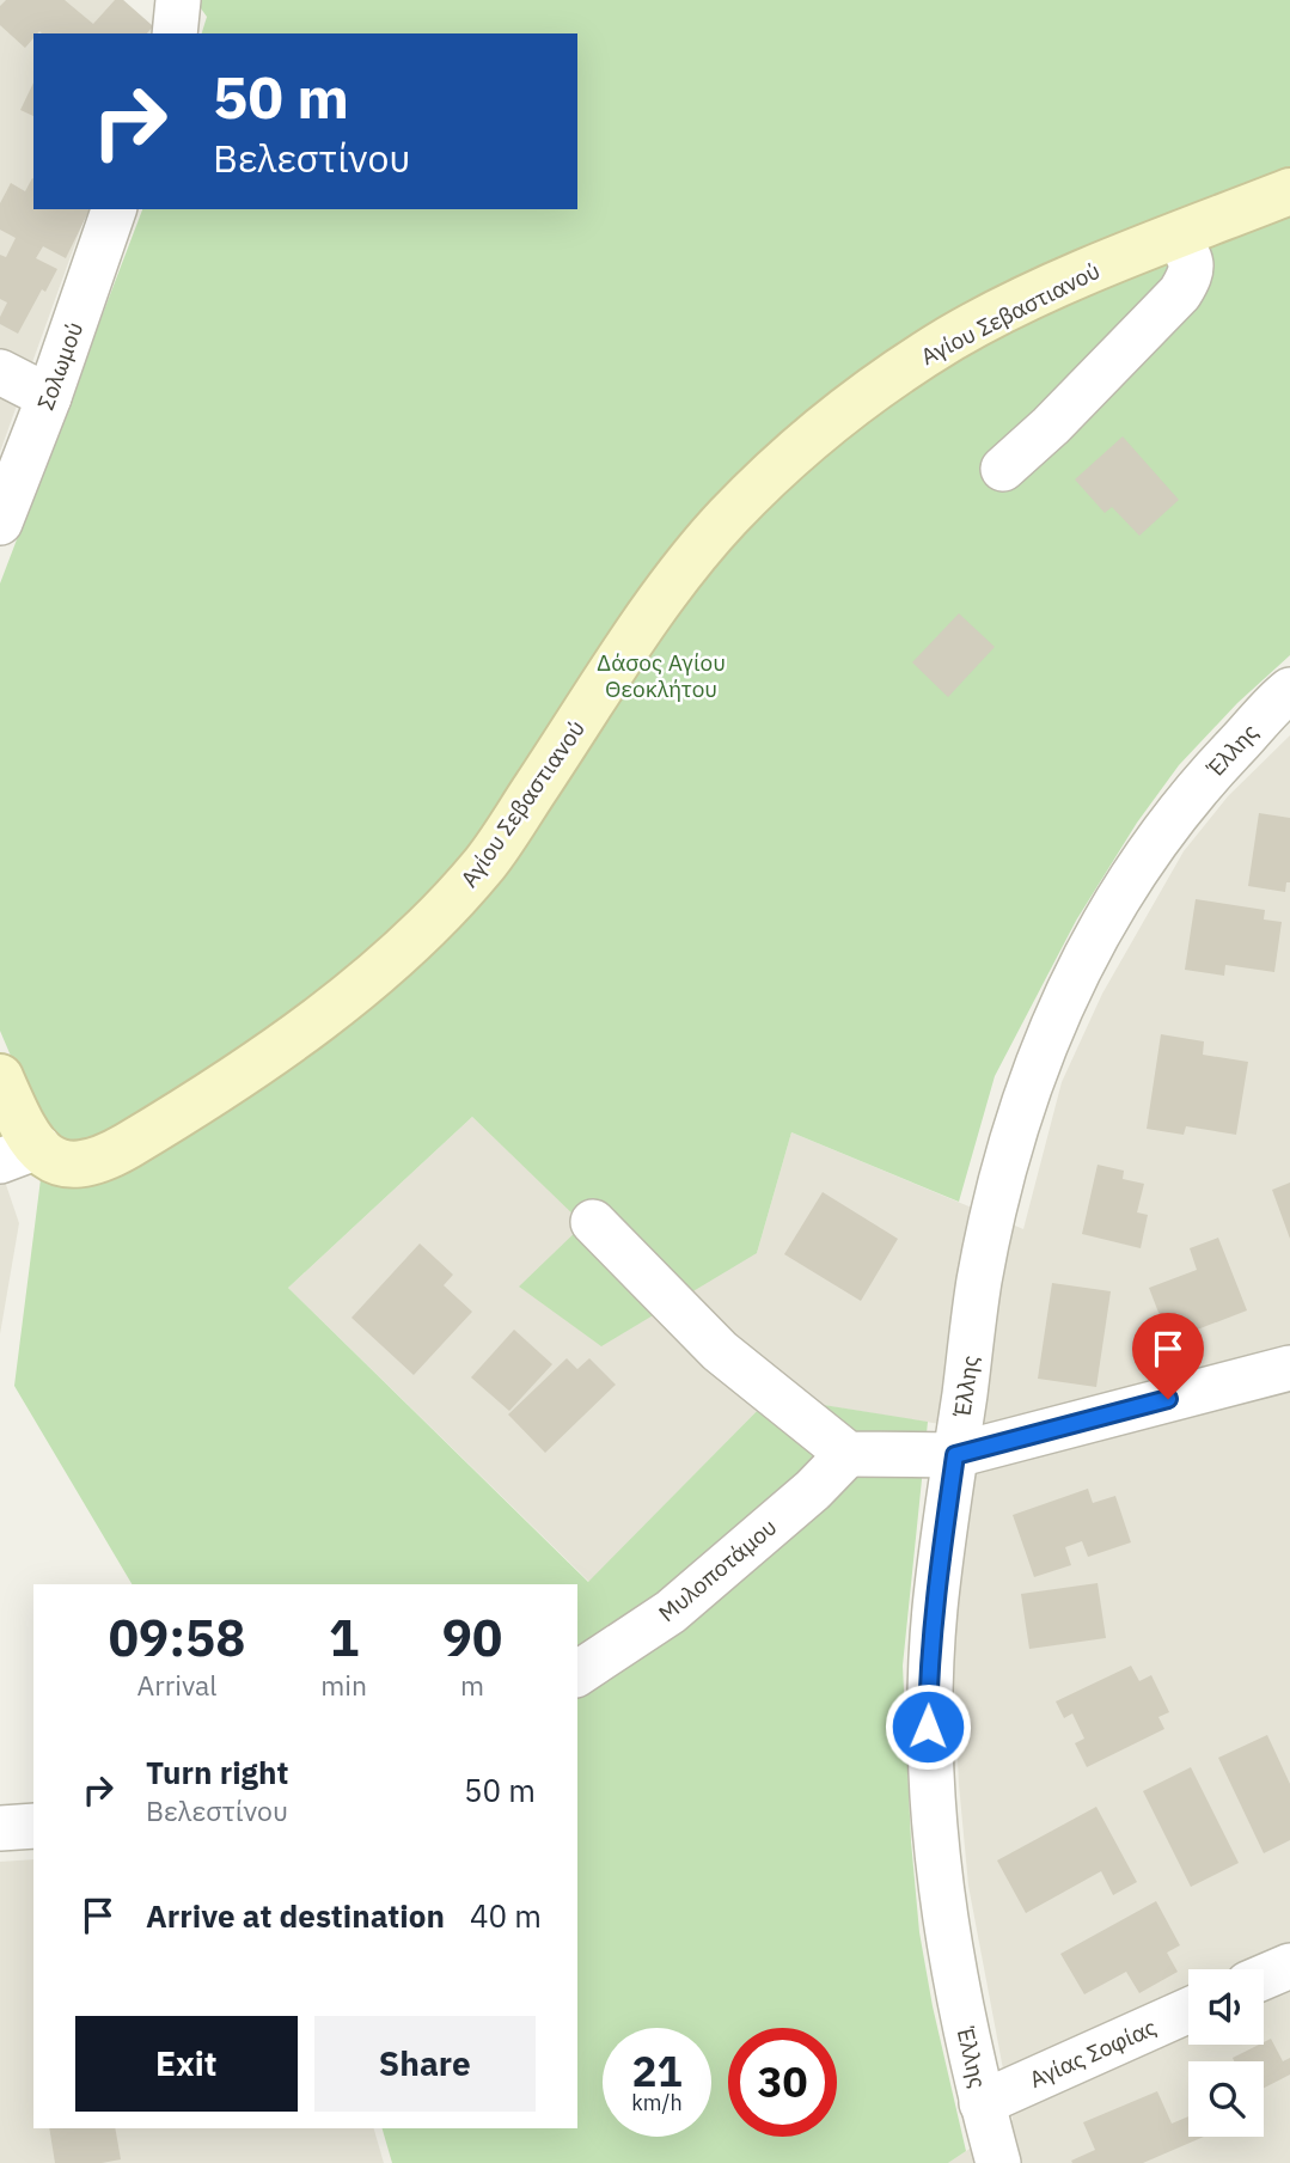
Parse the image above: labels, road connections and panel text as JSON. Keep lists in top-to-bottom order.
{
  "streets": {
    "street": [
      "Αγίου Σεβαστιανού",
      "Σολωμού",
      "Έλλης",
      "Μυλοποτάμου",
      "Αγίας Σοφίας"
    ]
  },
  "crossings": [
    ["Έλλης", "Αγίας Σοφίας"]
  ],
  "parks": ["Δάσος Αγίου Θεοκλήτου"],
  "page": {
    "turn": ["50 m", "Βελεστίνου"],
    "eta": [
      "09:58",
      "Arrival",
      "1",
      "min",
      "90",
      "m"
    ],
    "list": [
      {
        "name": "Turn right",
        "note": "Βελεστίνου",
        "value": "50 m"
      },
      {
        "name": "Arrive at destination",
        "value": "40 m"
      }
    ],
    "buttons": ["Exit", "Share"],
    "speed": "21 km/h",
    "limit": "30"
  }
}
